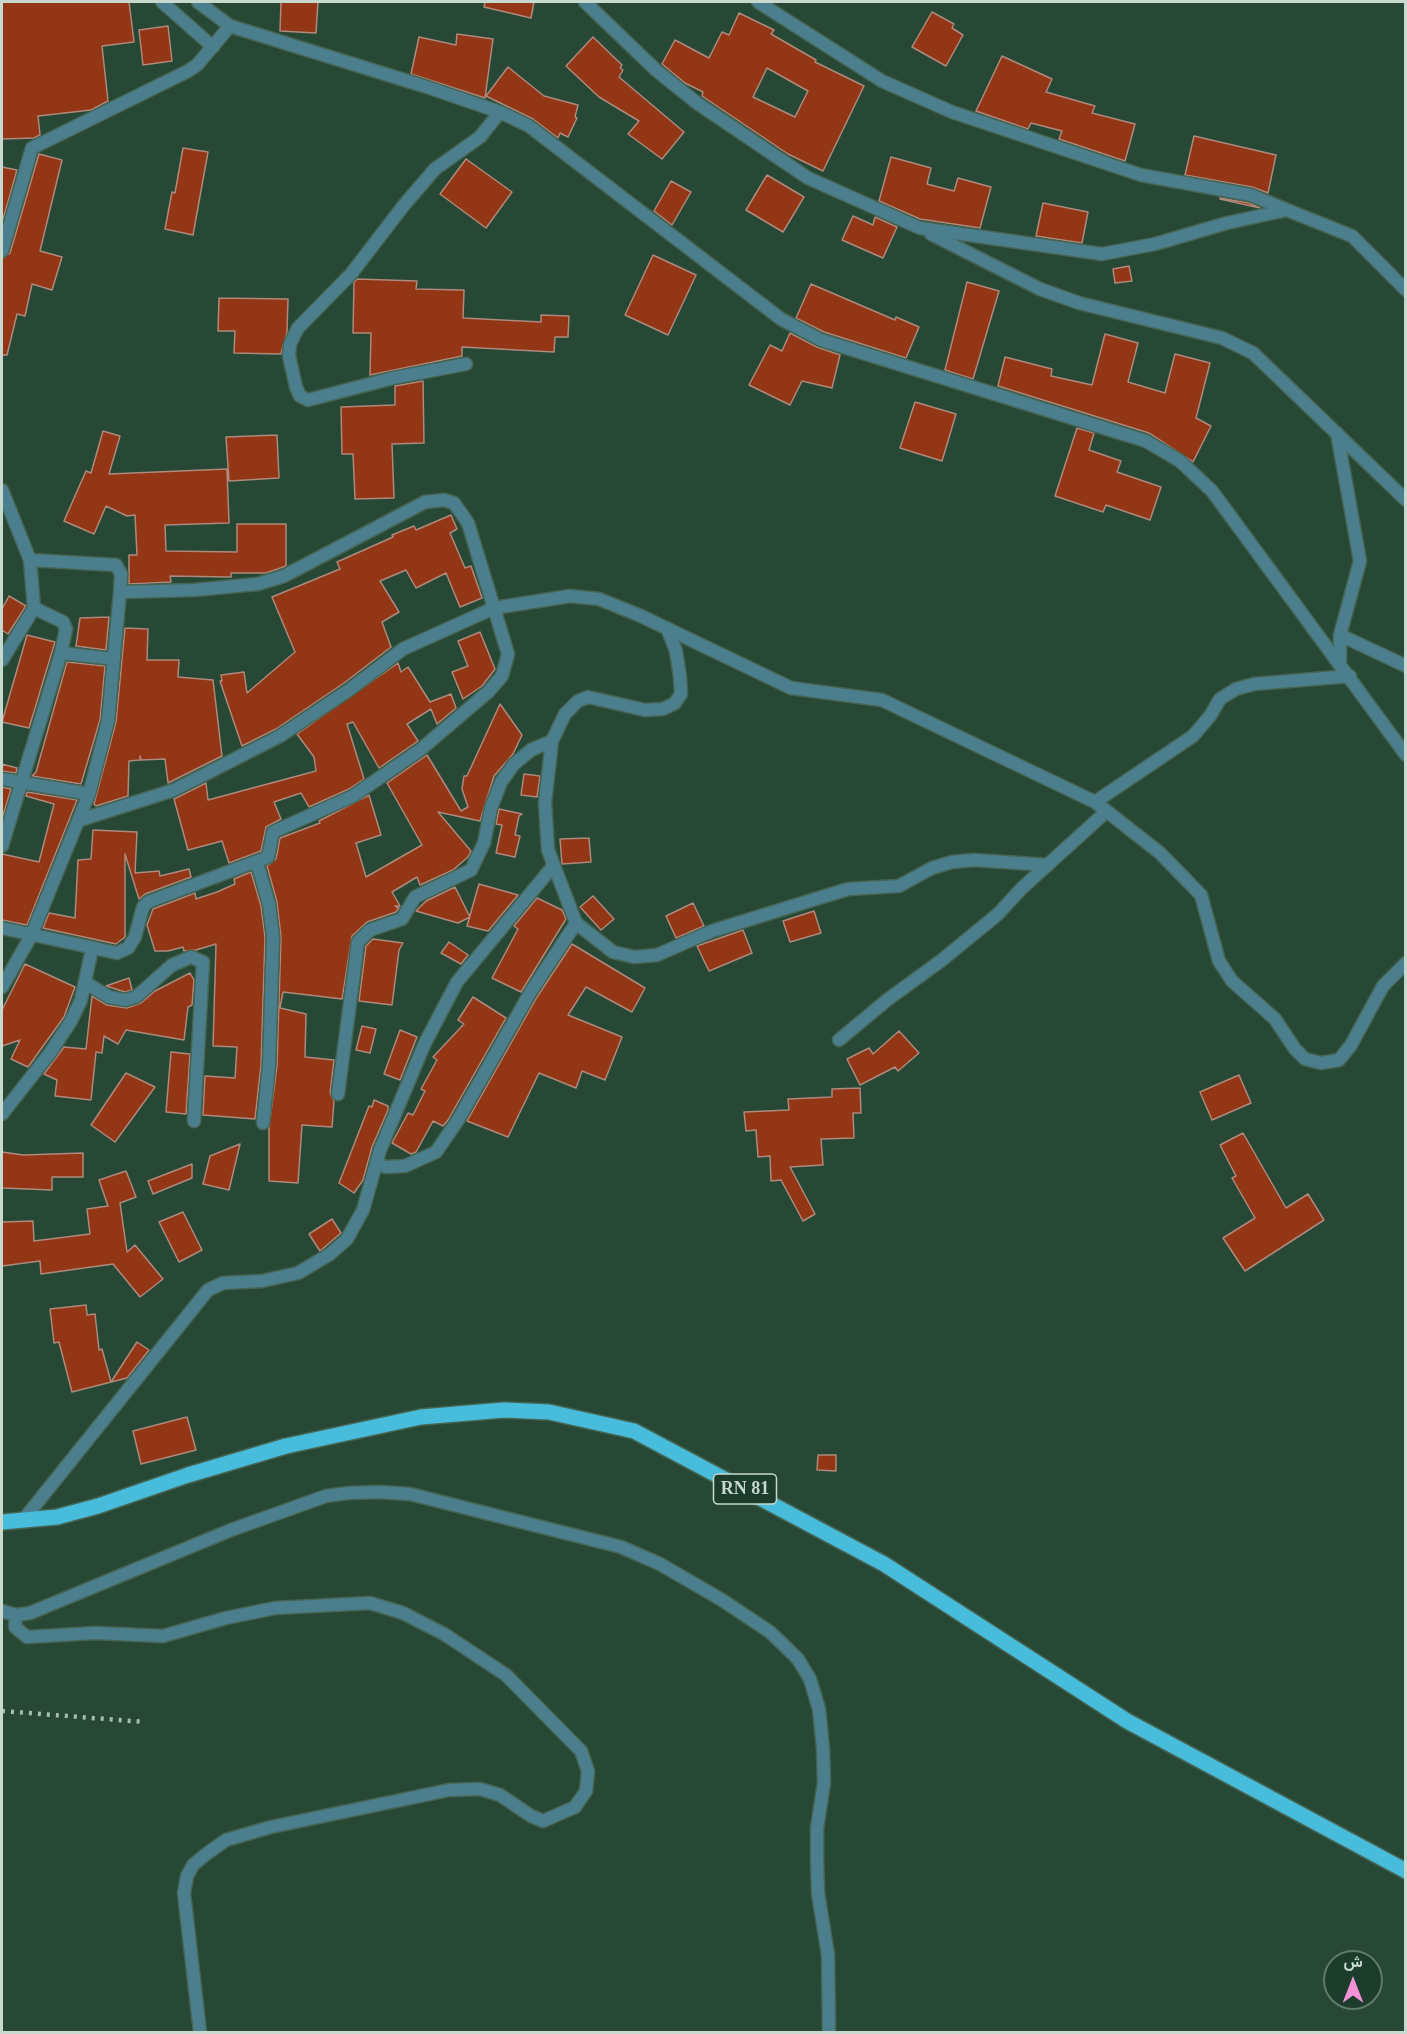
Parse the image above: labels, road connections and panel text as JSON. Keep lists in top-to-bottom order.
{
  "streets": {
    "main road": ["RN 81"]
  },
  "north": "top"
}
